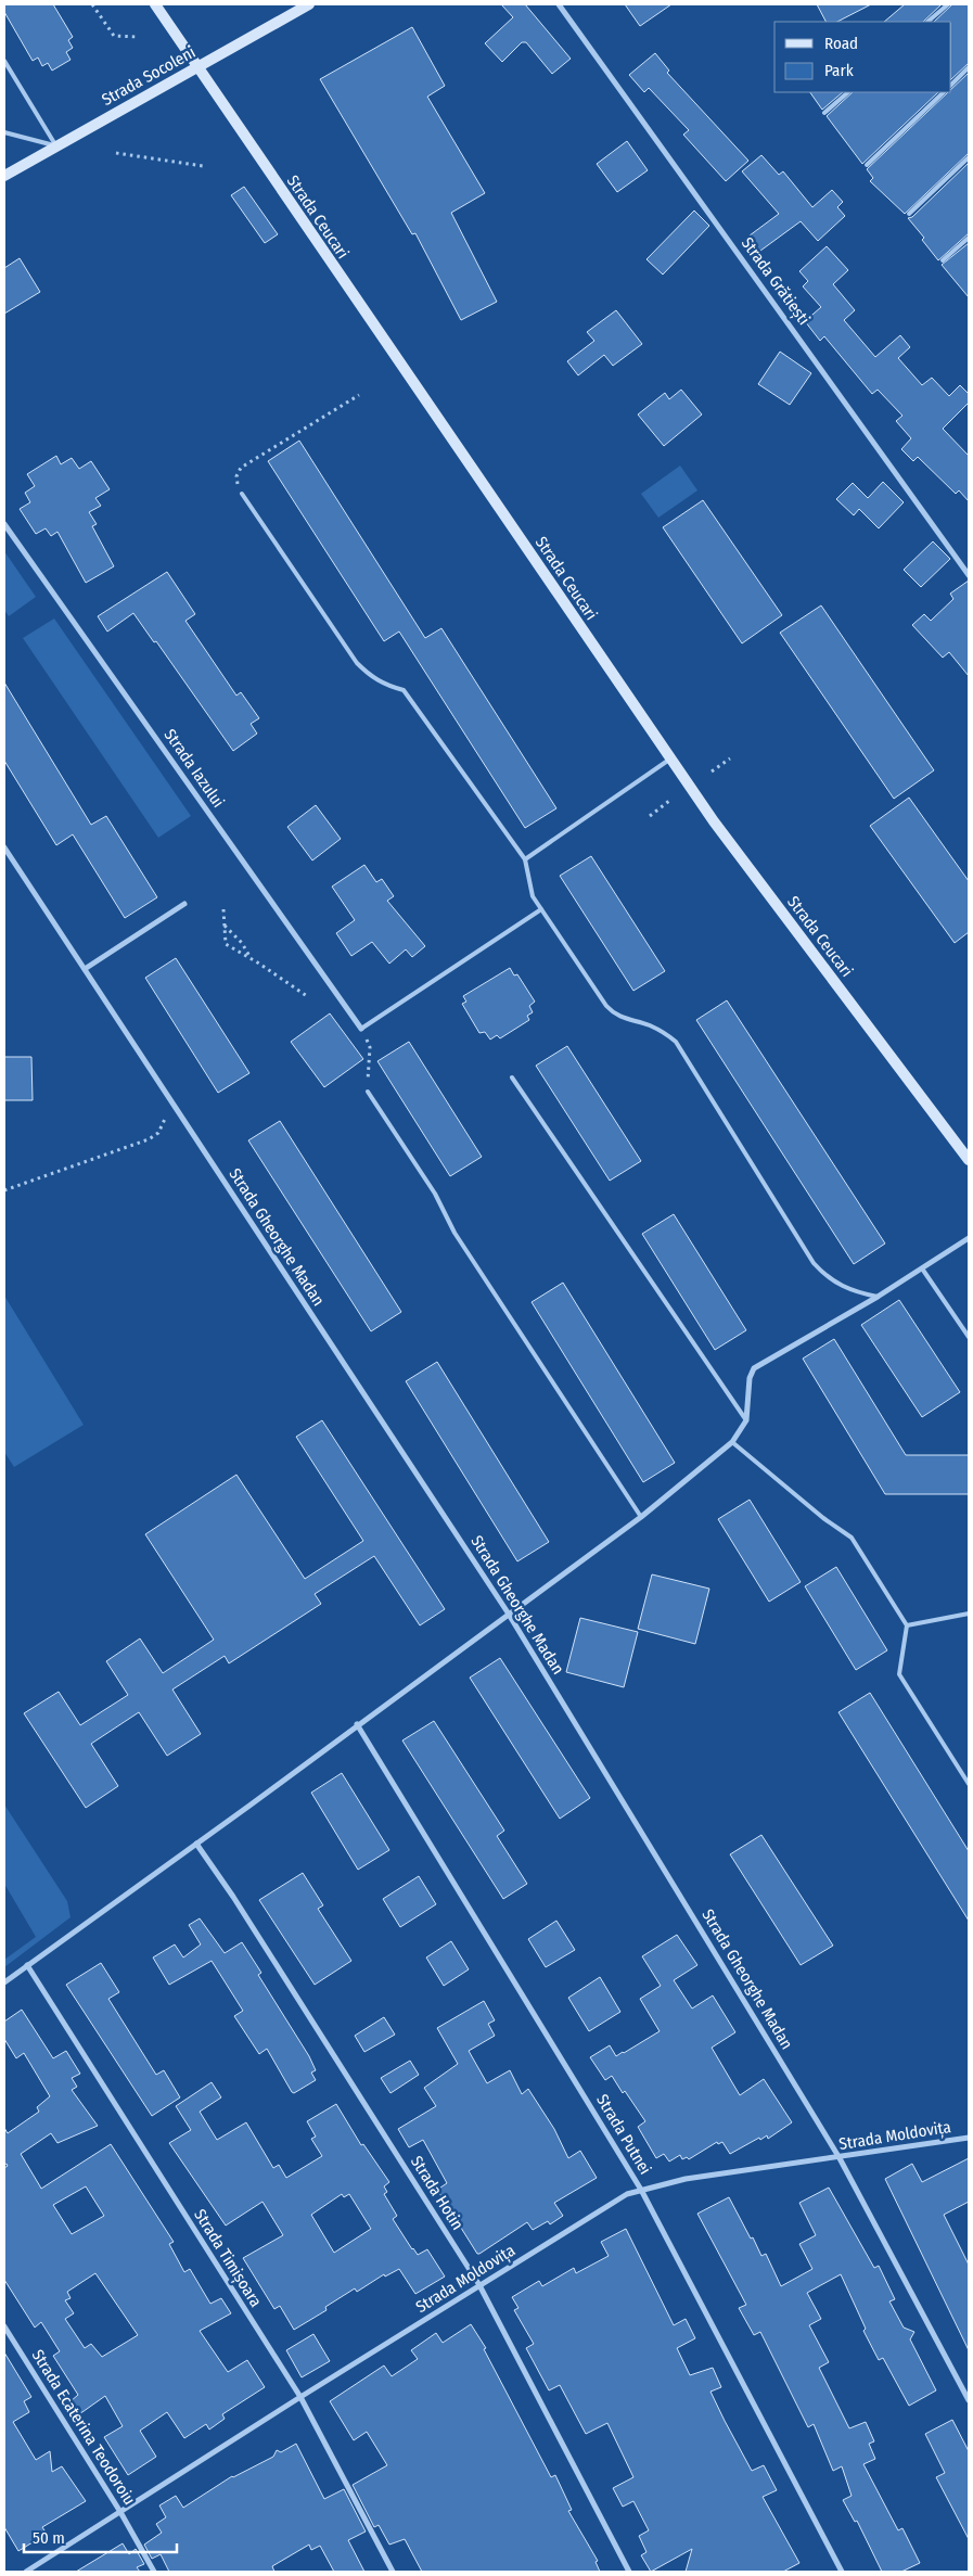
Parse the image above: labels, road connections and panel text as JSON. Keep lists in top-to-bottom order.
{
  "streets": {
    "street": [
      "Strada Socoleni",
      "Strada Ceucari",
      "Strada Grătiești",
      "Strada Iazului",
      "Strada Gheorghe Madan",
      "Strada Putnei",
      "Strada Moldovița",
      "Strada Hotin",
      "Strada Timișoara",
      "Strada Ecaterina Teodoroiu"
    ]
  },
  "crossings": [
    ["Strada Socoleni", "Strada Ceucari"],
    ["Strada Gheorghe Madan", "Strada Moldovița"],
    ["Strada Putnei", "Strada Moldovița"],
    ["Strada Moldovița", "Strada Hotin"],
    ["Strada Moldovița", "Strada Timișoara"],
    ["Strada Moldovița", "Strada Ecaterina Teodoroiu"]
  ],
  "legend": ["Road", "Park"],
  "scale_bar": "50 m"
}
